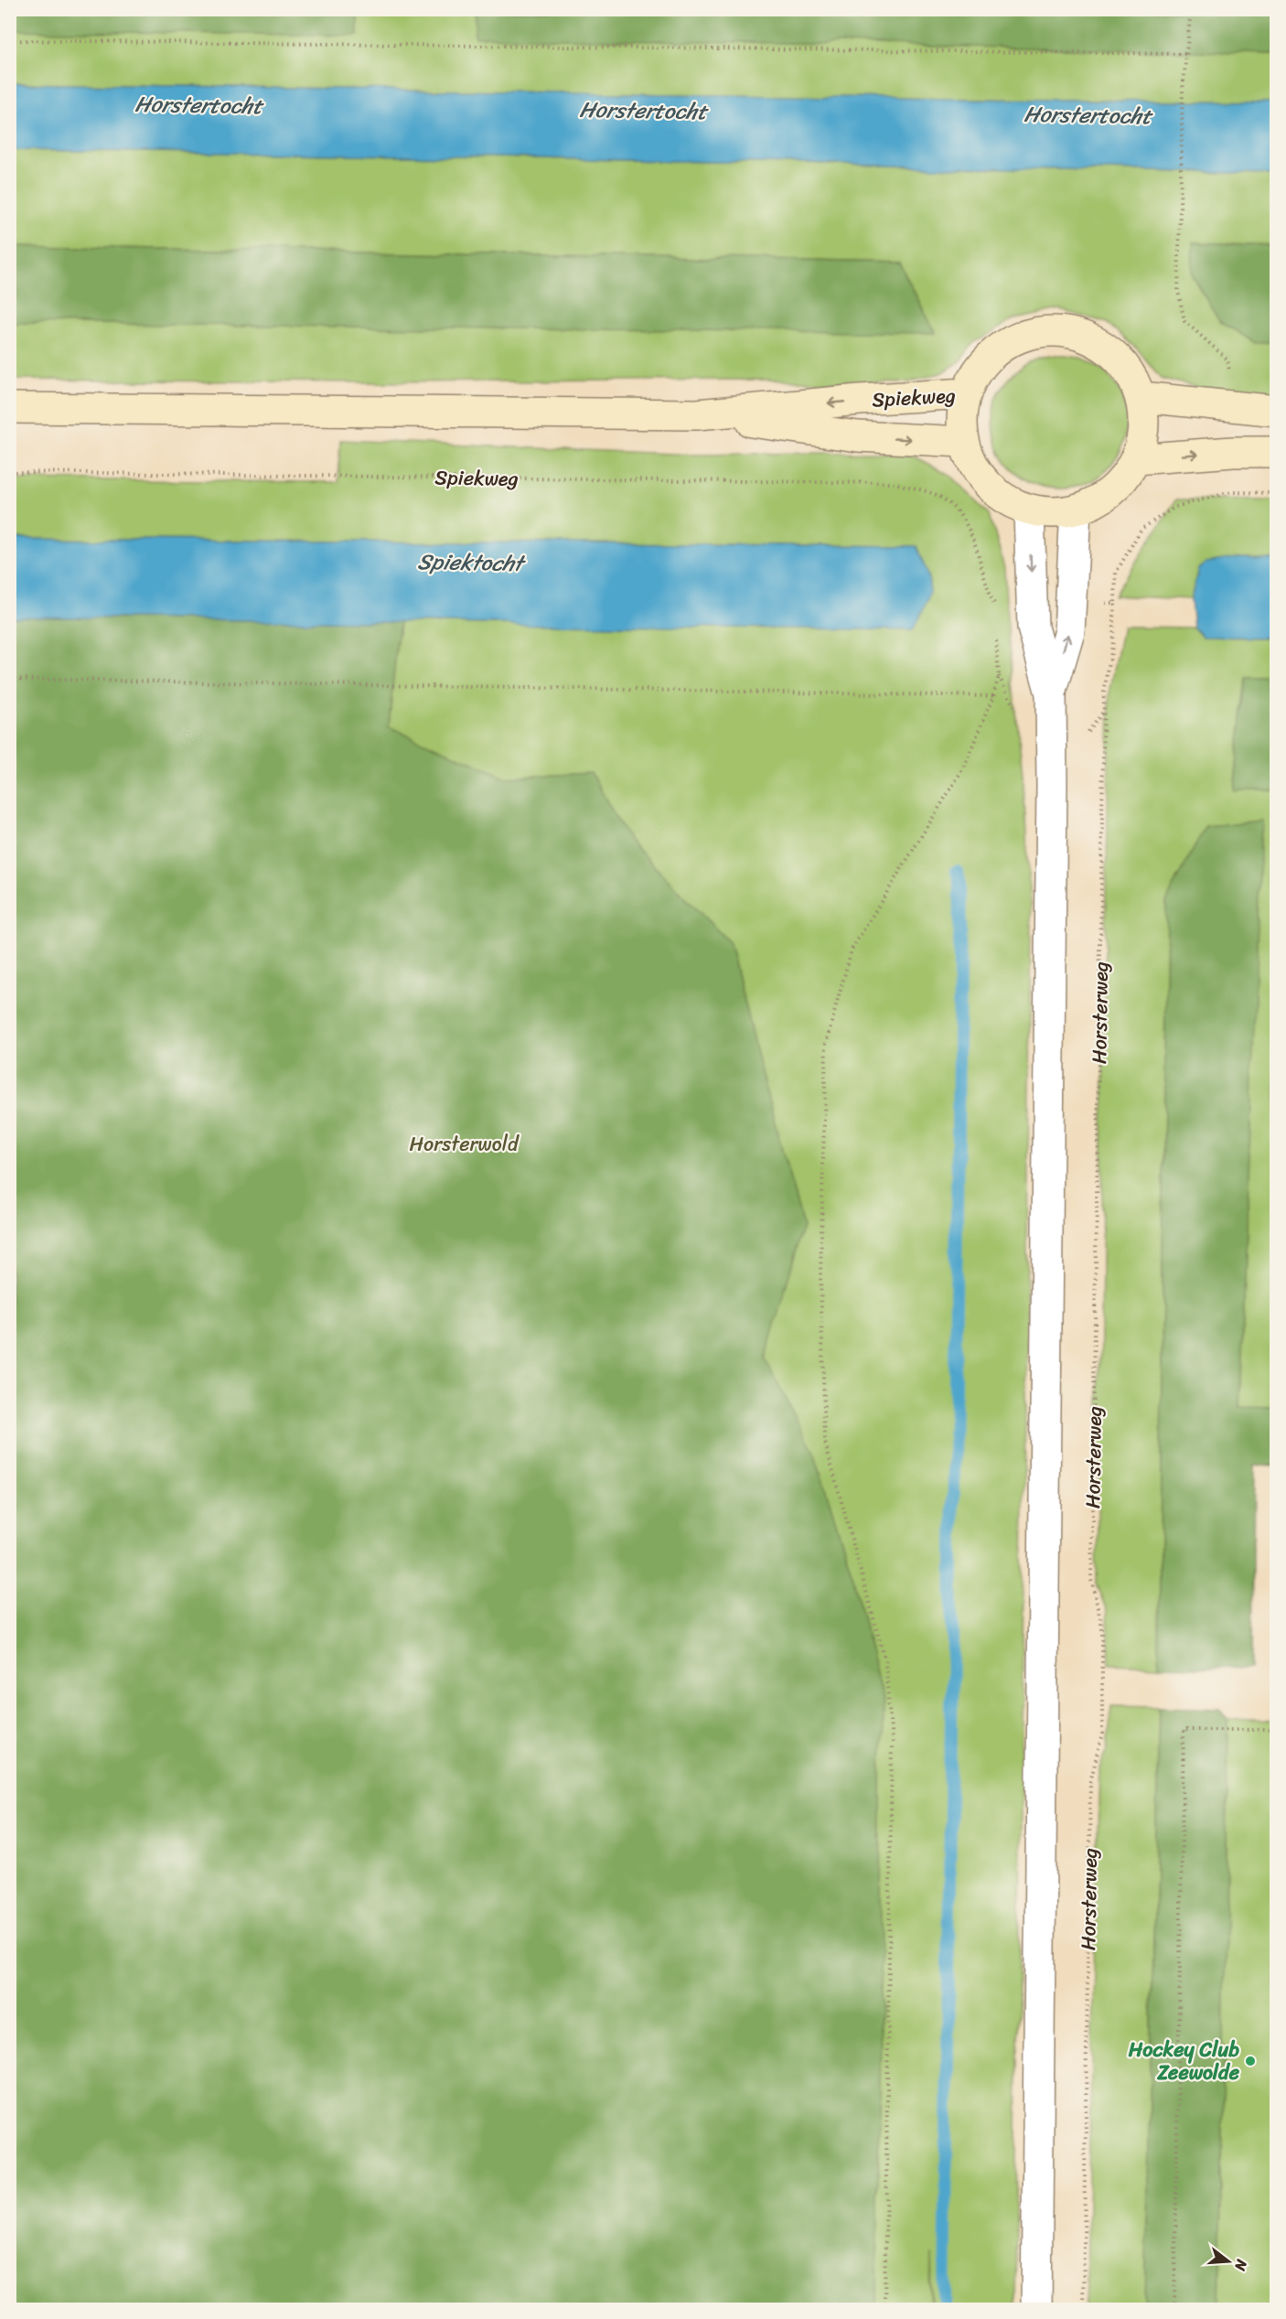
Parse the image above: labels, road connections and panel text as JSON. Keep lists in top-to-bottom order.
{
  "streets": {
    "main road": ["Spiekweg"],
    "path": ["Horsterweg"]
  },
  "water": ["Horstertocht", "Spiektocht"],
  "parks": ["Horsterwold"],
  "places": ["Hockey Club Zeewolde"],
  "north": "right"
}
